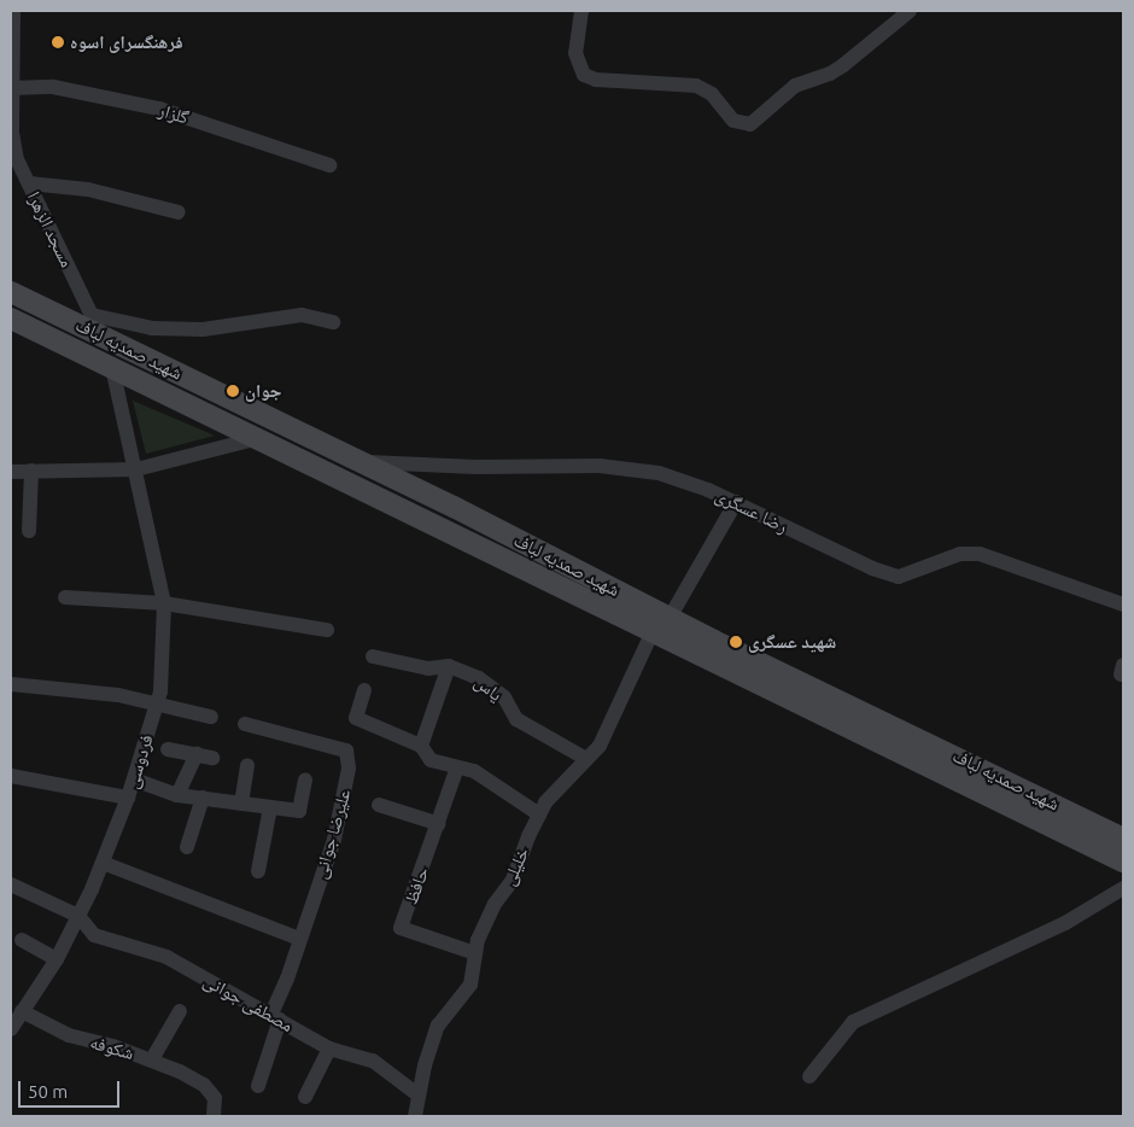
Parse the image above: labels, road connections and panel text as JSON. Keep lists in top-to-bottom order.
{
  "streets": {
    "main road": ["شهید صمدیه لباف"],
    "street": [
      "گلزار",
      "مسجد الزهرا",
      "رضا عسگری",
      "یاس",
      "فردوسی",
      "علیرضا جوانی",
      "خلیلی",
      "حافظ",
      "مصطفی جوانی",
      "شکوفه"
    ]
  },
  "crossings": [
    ["گلزار", "مسجد الزهرا"],
    ["مسجد الزهرا", "شهید صمدیه لباف"],
    ["شهید صمدیه لباف", "رضا عسگری"],
    ["شهید صمدیه لباف", "فردوسی"],
    ["شهید صمدیه لباف", "خلیلی"],
    ["یاس", "خلیلی"],
    ["فردوسی", "مصطفی جوانی"],
    ["فردوسی", "شکوفه"],
    ["علیرضا جوانی", "مصطفی جوانی"],
    ["خلیلی", "حافظ"],
    ["خلیلی", "مصطفی جوانی"]
  ],
  "places": ["فرهنگسرای اسوه", "جوان", "شهید عسگری"],
  "scale_bar": "50 m"
}
